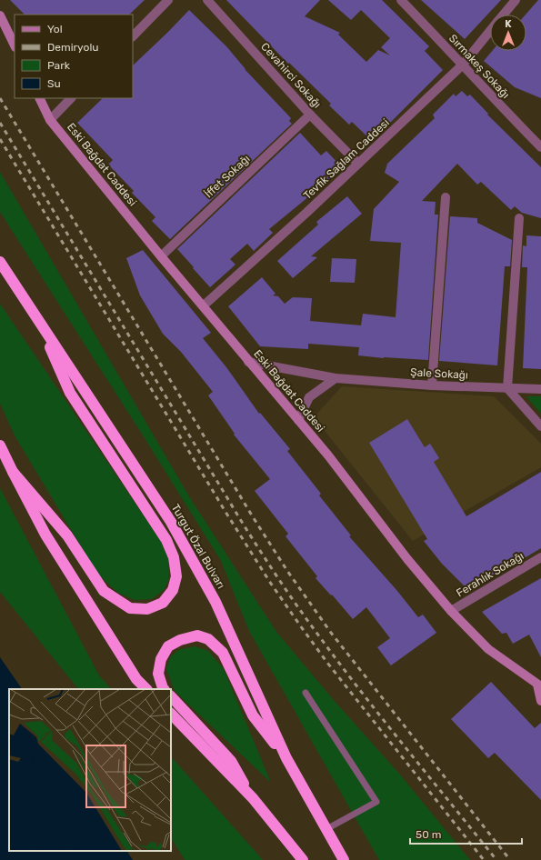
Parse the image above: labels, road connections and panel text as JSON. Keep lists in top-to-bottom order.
{
  "streets": {
    "highway": ["Turgut Özal Bulvarı"],
    "street": [
      "Sırmakeş Sokağı",
      "Cevahirci Sokağı",
      "Tevfik Sağlam Caddesi",
      "Eski Bağdat Caddesi",
      "İffet Sokağı",
      "Şale Sokağı",
      "Ferahlık Sokağı"
    ]
  },
  "crossings": [
    ["Sırmakeş Sokağı", "Tevfik Sağlam Caddesi"],
    ["Cevahirci Sokağı", "Tevfik Sağlam Caddesi"],
    ["Cevahirci Sokağı", "İffet Sokağı"],
    ["Tevfik Sağlam Caddesi", "Eski Bağdat Caddesi"],
    ["Eski Bağdat Caddesi", "İffet Sokağı"],
    ["Eski Bağdat Caddesi", "Şale Sokağı"],
    ["Eski Bağdat Caddesi", "Ferahlık Sokağı"]
  ],
  "legend": [
    "Yol",
    "Demiryolu",
    "Park",
    "Su"
  ],
  "scale_bar": "50 m",
  "north": "top"
}
